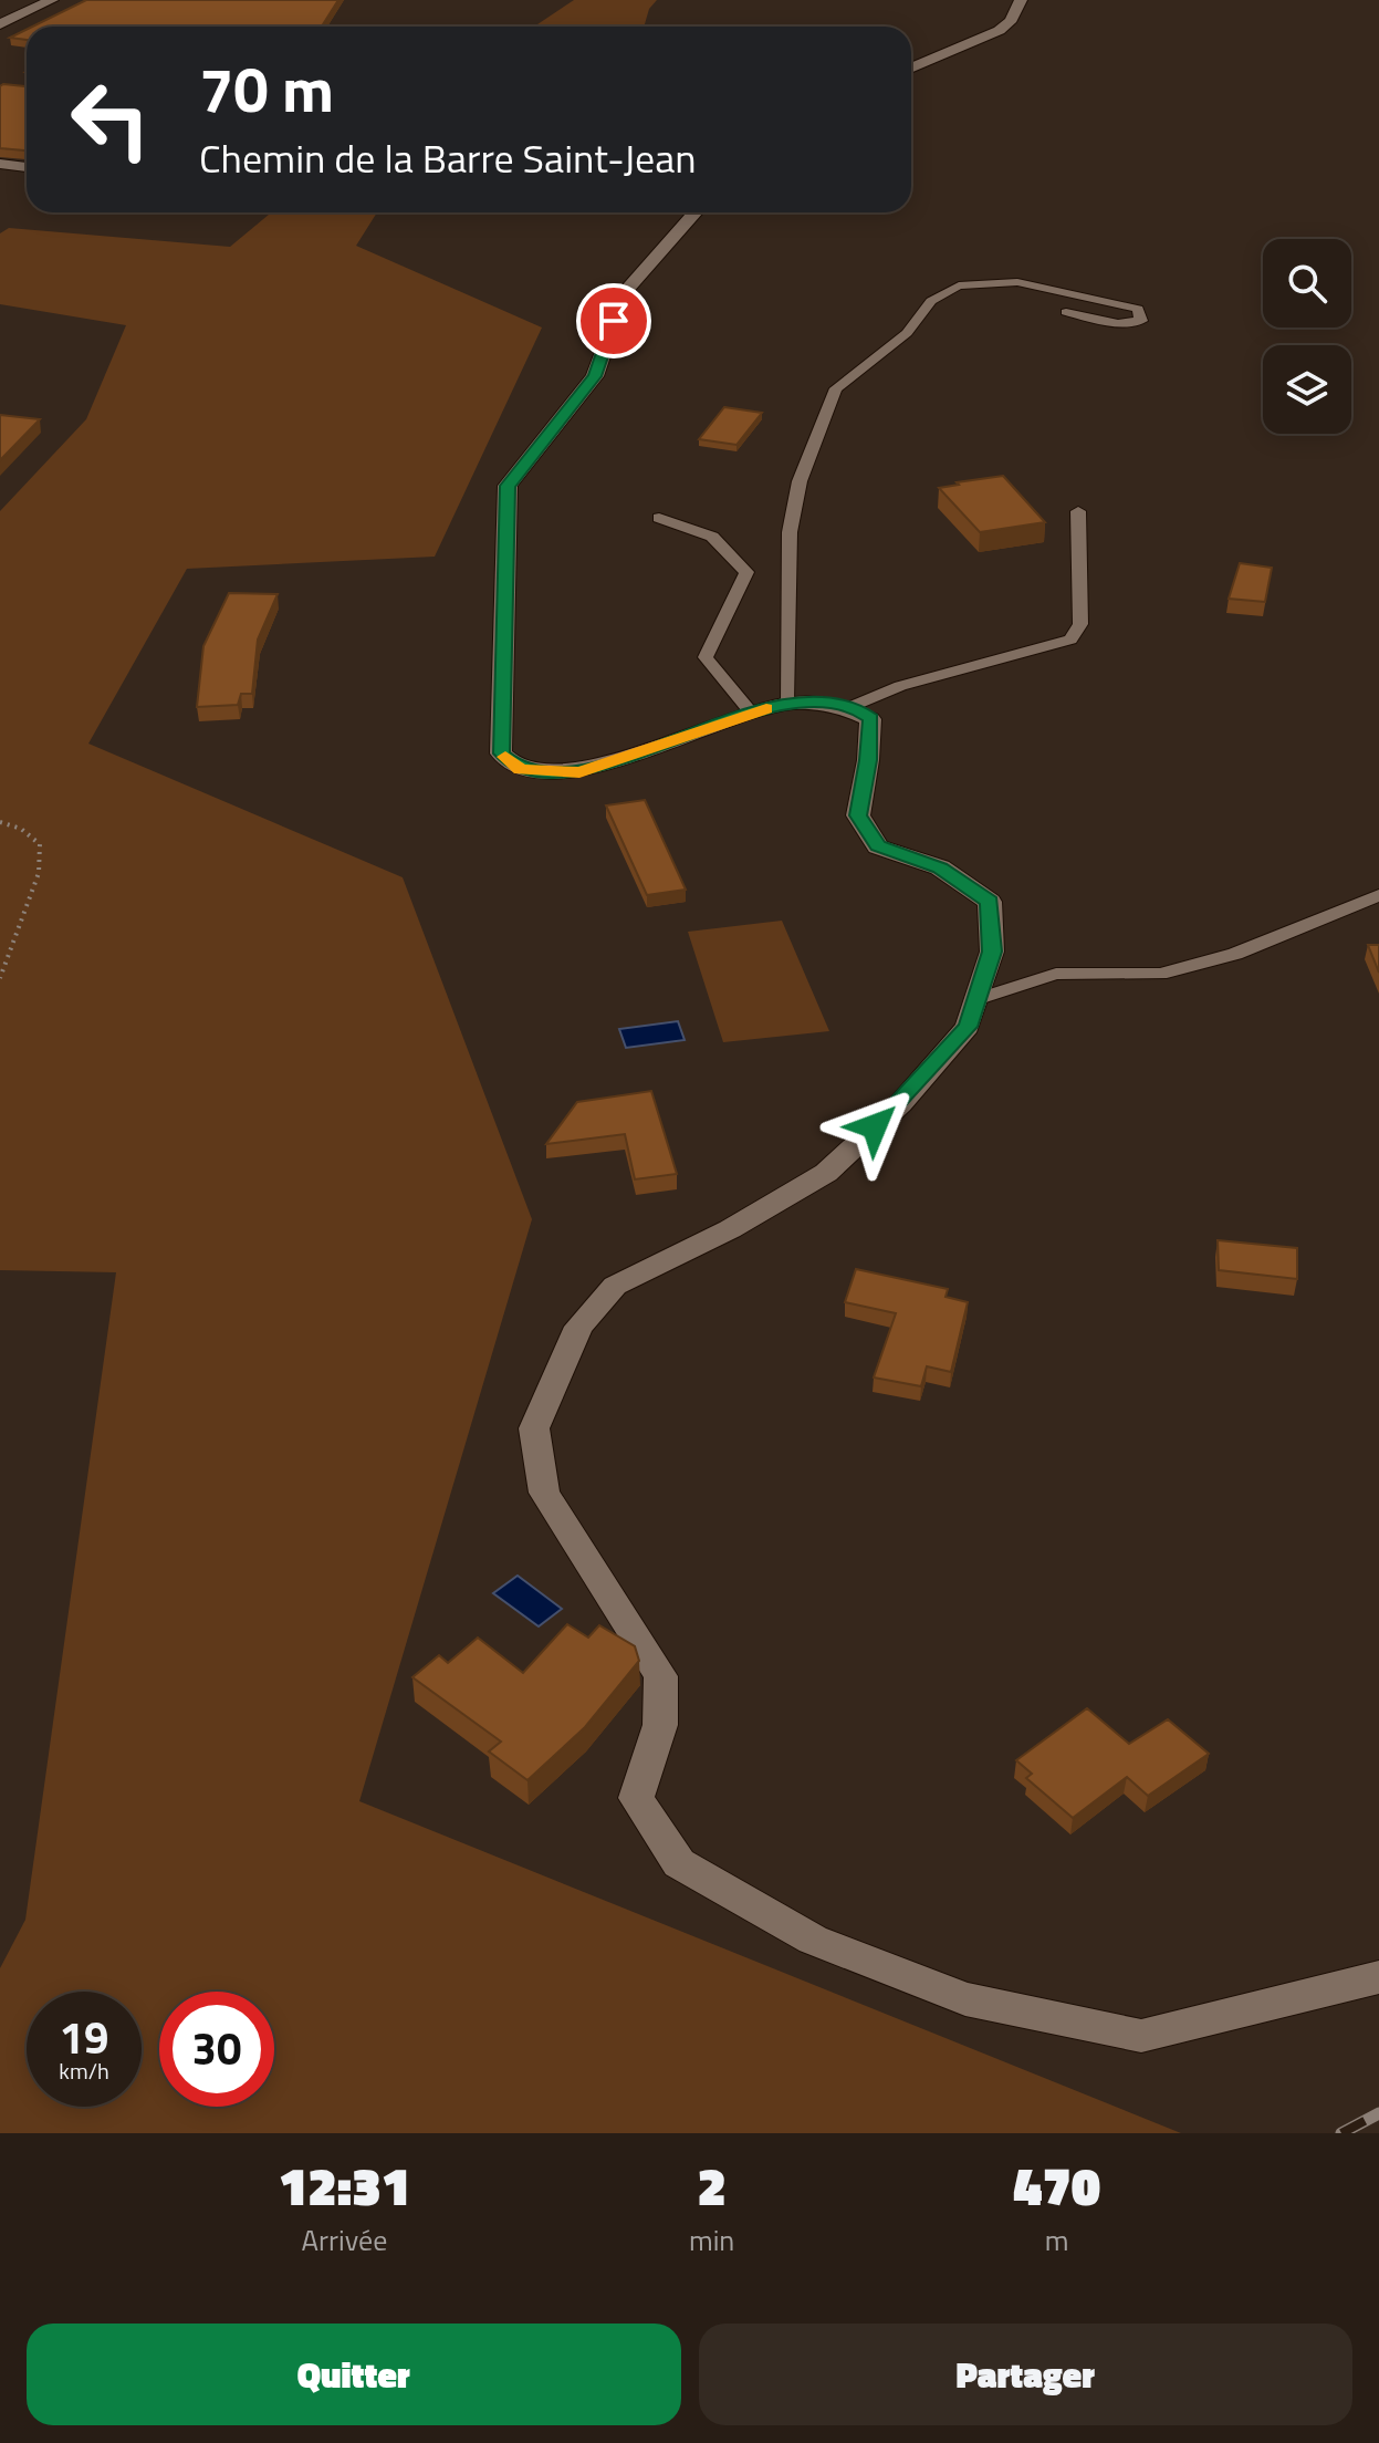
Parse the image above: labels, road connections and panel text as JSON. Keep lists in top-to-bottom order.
{
  "page": {
    "turn": ["70 m", "Chemin de la Barre Saint-Jean"],
    "speed": "19 km/h",
    "limit": "30",
    "eta": [
      "12:31",
      "Arrivée",
      "2",
      "min",
      "470",
      "m"
    ],
    "buttons": ["Quitter", "Partager"]
  }
}
